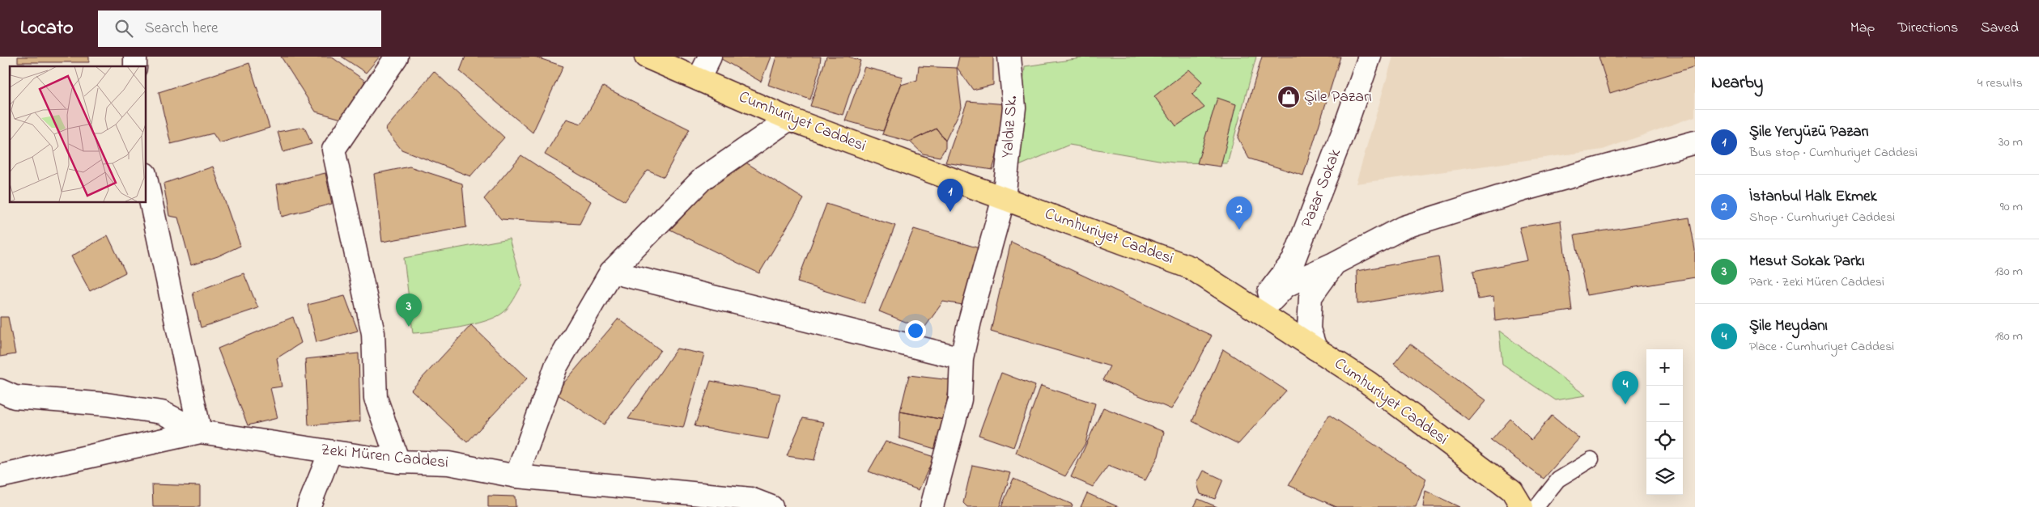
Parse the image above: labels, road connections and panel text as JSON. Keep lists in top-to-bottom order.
{
  "streets": {
    "main road": ["Cumhuriyet Caddesi"],
    "street": ["Yaldız Sk.", "Pazar Sokak", "Zeki Müren Caddesi"]
  },
  "crossings": [
    ["Cumhuriyet Caddesi", "Yaldız Sk."],
    ["Cumhuriyet Caddesi", "Pazar Sokak"]
  ],
  "places": {
    "shop": ["Şile Pazarı"]
  },
  "page": {
    "header": "Locato",
    "search": "Search here",
    "nav": ["Map", "Directions", "Saved"],
    "heading": ["Nearby", "4 results"],
    "list": [
      {
        "mark": "1",
        "name": "Şile Yeryüzü Pazarı",
        "note": "Bus stop · Cumhuriyet Caddesi",
        "value": "30 m"
      },
      {
        "mark": "2",
        "name": "İstanbul Halk Ekmek",
        "note": "Shop · Cumhuriyet Caddesi",
        "value": "90 m"
      },
      {
        "mark": "3",
        "name": "Mesut Sokak Parkı",
        "note": "Park · Zeki Müren Caddesi",
        "value": "130 m"
      },
      {
        "mark": "4",
        "name": "Şile Meydanı",
        "note": "Place · Cumhuriyet Caddesi",
        "value": "180 m"
      }
    ],
    "pins": [
      "1",
      "2",
      "3",
      "4"
    ],
    "map_buttons": ["+", "−"]
  }
}
